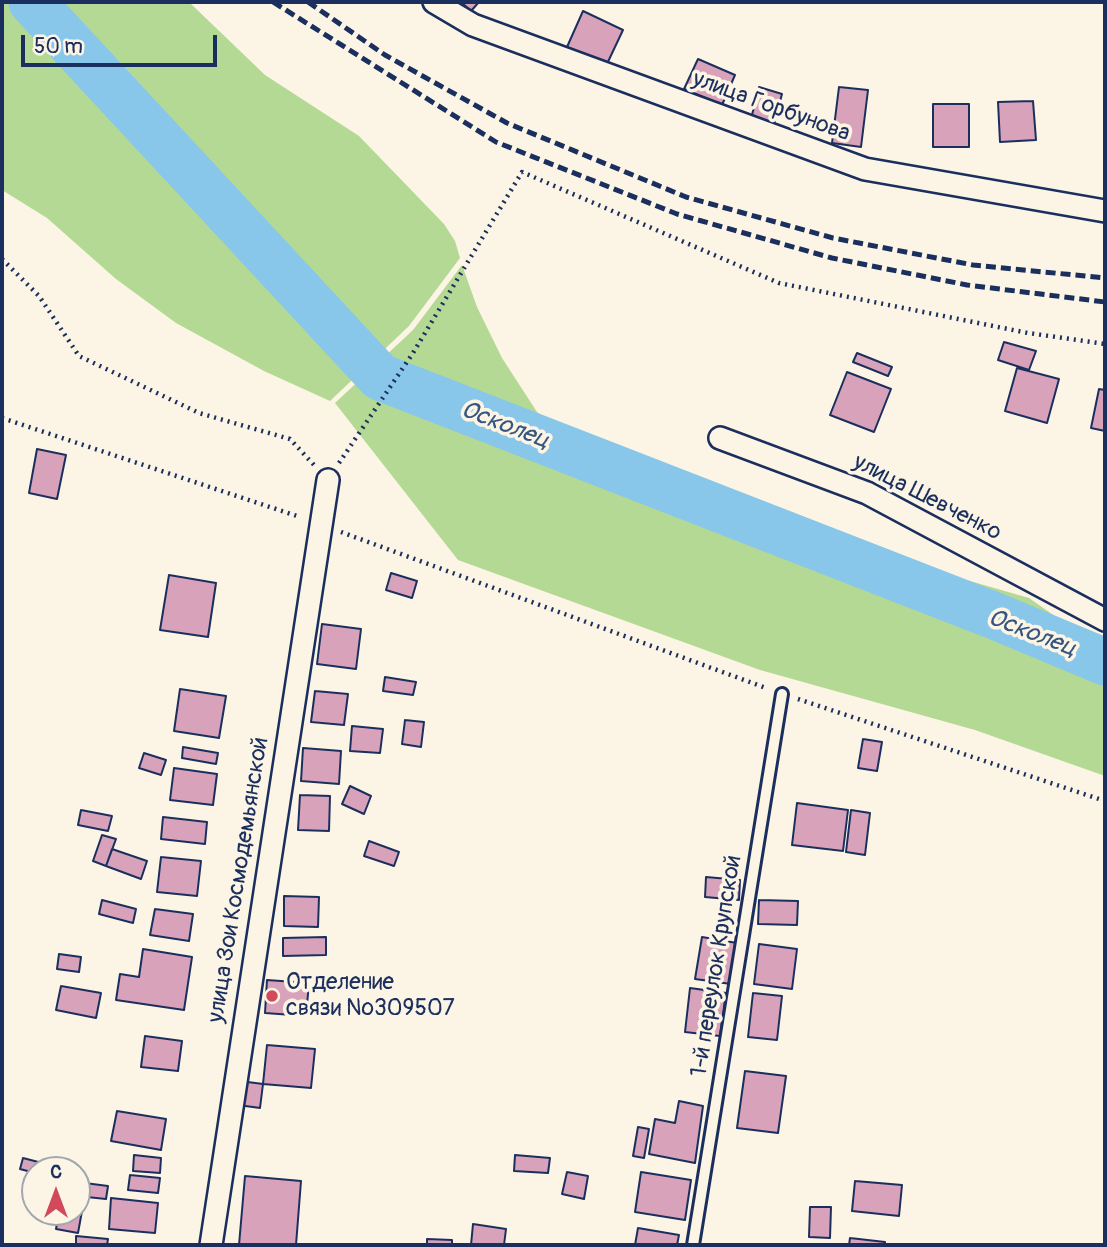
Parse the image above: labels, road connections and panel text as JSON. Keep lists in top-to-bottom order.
{
  "streets": {
    "street": ["улица Горбунова", "улица Шевченко", "улица Зои Космодемьянской"],
    "lane": ["1-й переулок Крупской"]
  },
  "water": ["Осколец"],
  "places": ["Отделение связи №309507"],
  "scale_bar": "50 m",
  "north": "top"
}
